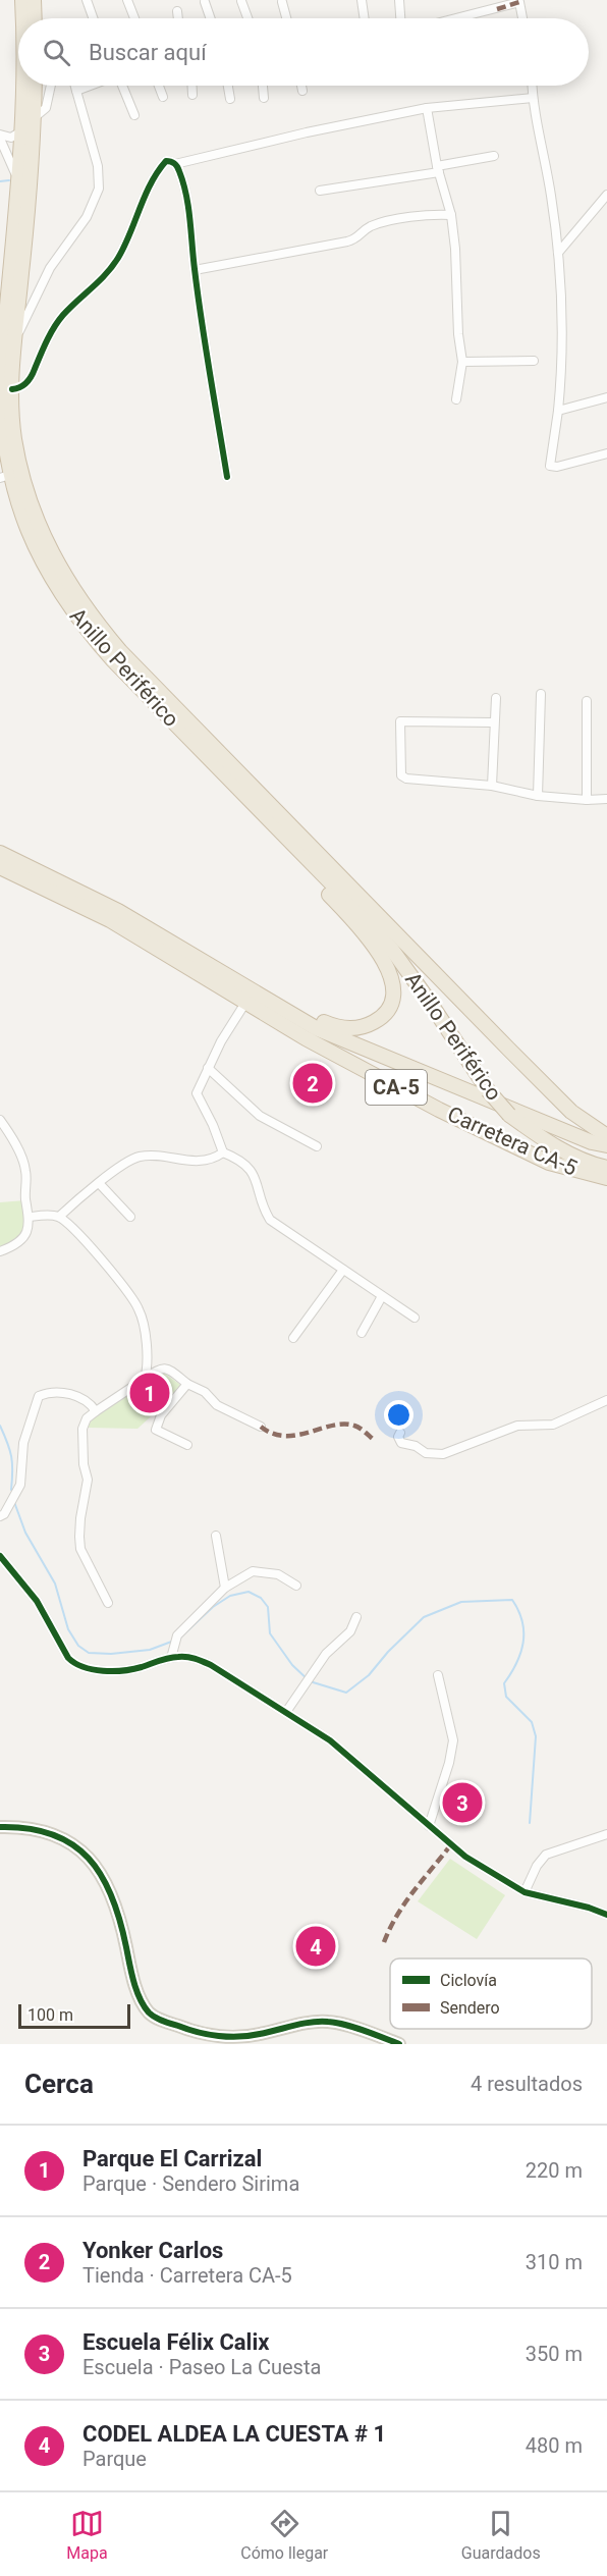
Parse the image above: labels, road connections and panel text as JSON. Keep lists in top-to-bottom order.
{
  "streets": {
    "highway": ["Anillo Periférico", "CA-5", "Carretera CA-5"]
  },
  "crossings": [
    ["CA-5", "Carretera CA-5"]
  ],
  "legend": ["Ciclovía", "Sendero"],
  "scale_bar": "100 m",
  "page": {
    "search": "Buscar aquí",
    "pins": [
      "2",
      "1",
      "3",
      "4"
    ],
    "scale": "100 m",
    "heading": ["Cerca", "4 resultados"],
    "list": [
      {
        "mark": "1",
        "name": "Parque El Carrizal",
        "note": "Parque · Sendero Sirima",
        "value": "220 m"
      },
      {
        "mark": "2",
        "name": "Yonker Carlos",
        "note": "Tienda · Carretera CA-5",
        "value": "310 m"
      },
      {
        "mark": "3",
        "name": "Escuela Félix Calix",
        "note": "Escuela · Paseo La Cuesta",
        "value": "350 m"
      },
      {
        "mark": "4",
        "name": "CODEL ALDEA LA CUESTA # 1",
        "note": "Parque",
        "value": "480 m"
      }
    ],
    "nav": ["Mapa", "Cómo llegar", "Guardados"]
  }
}
